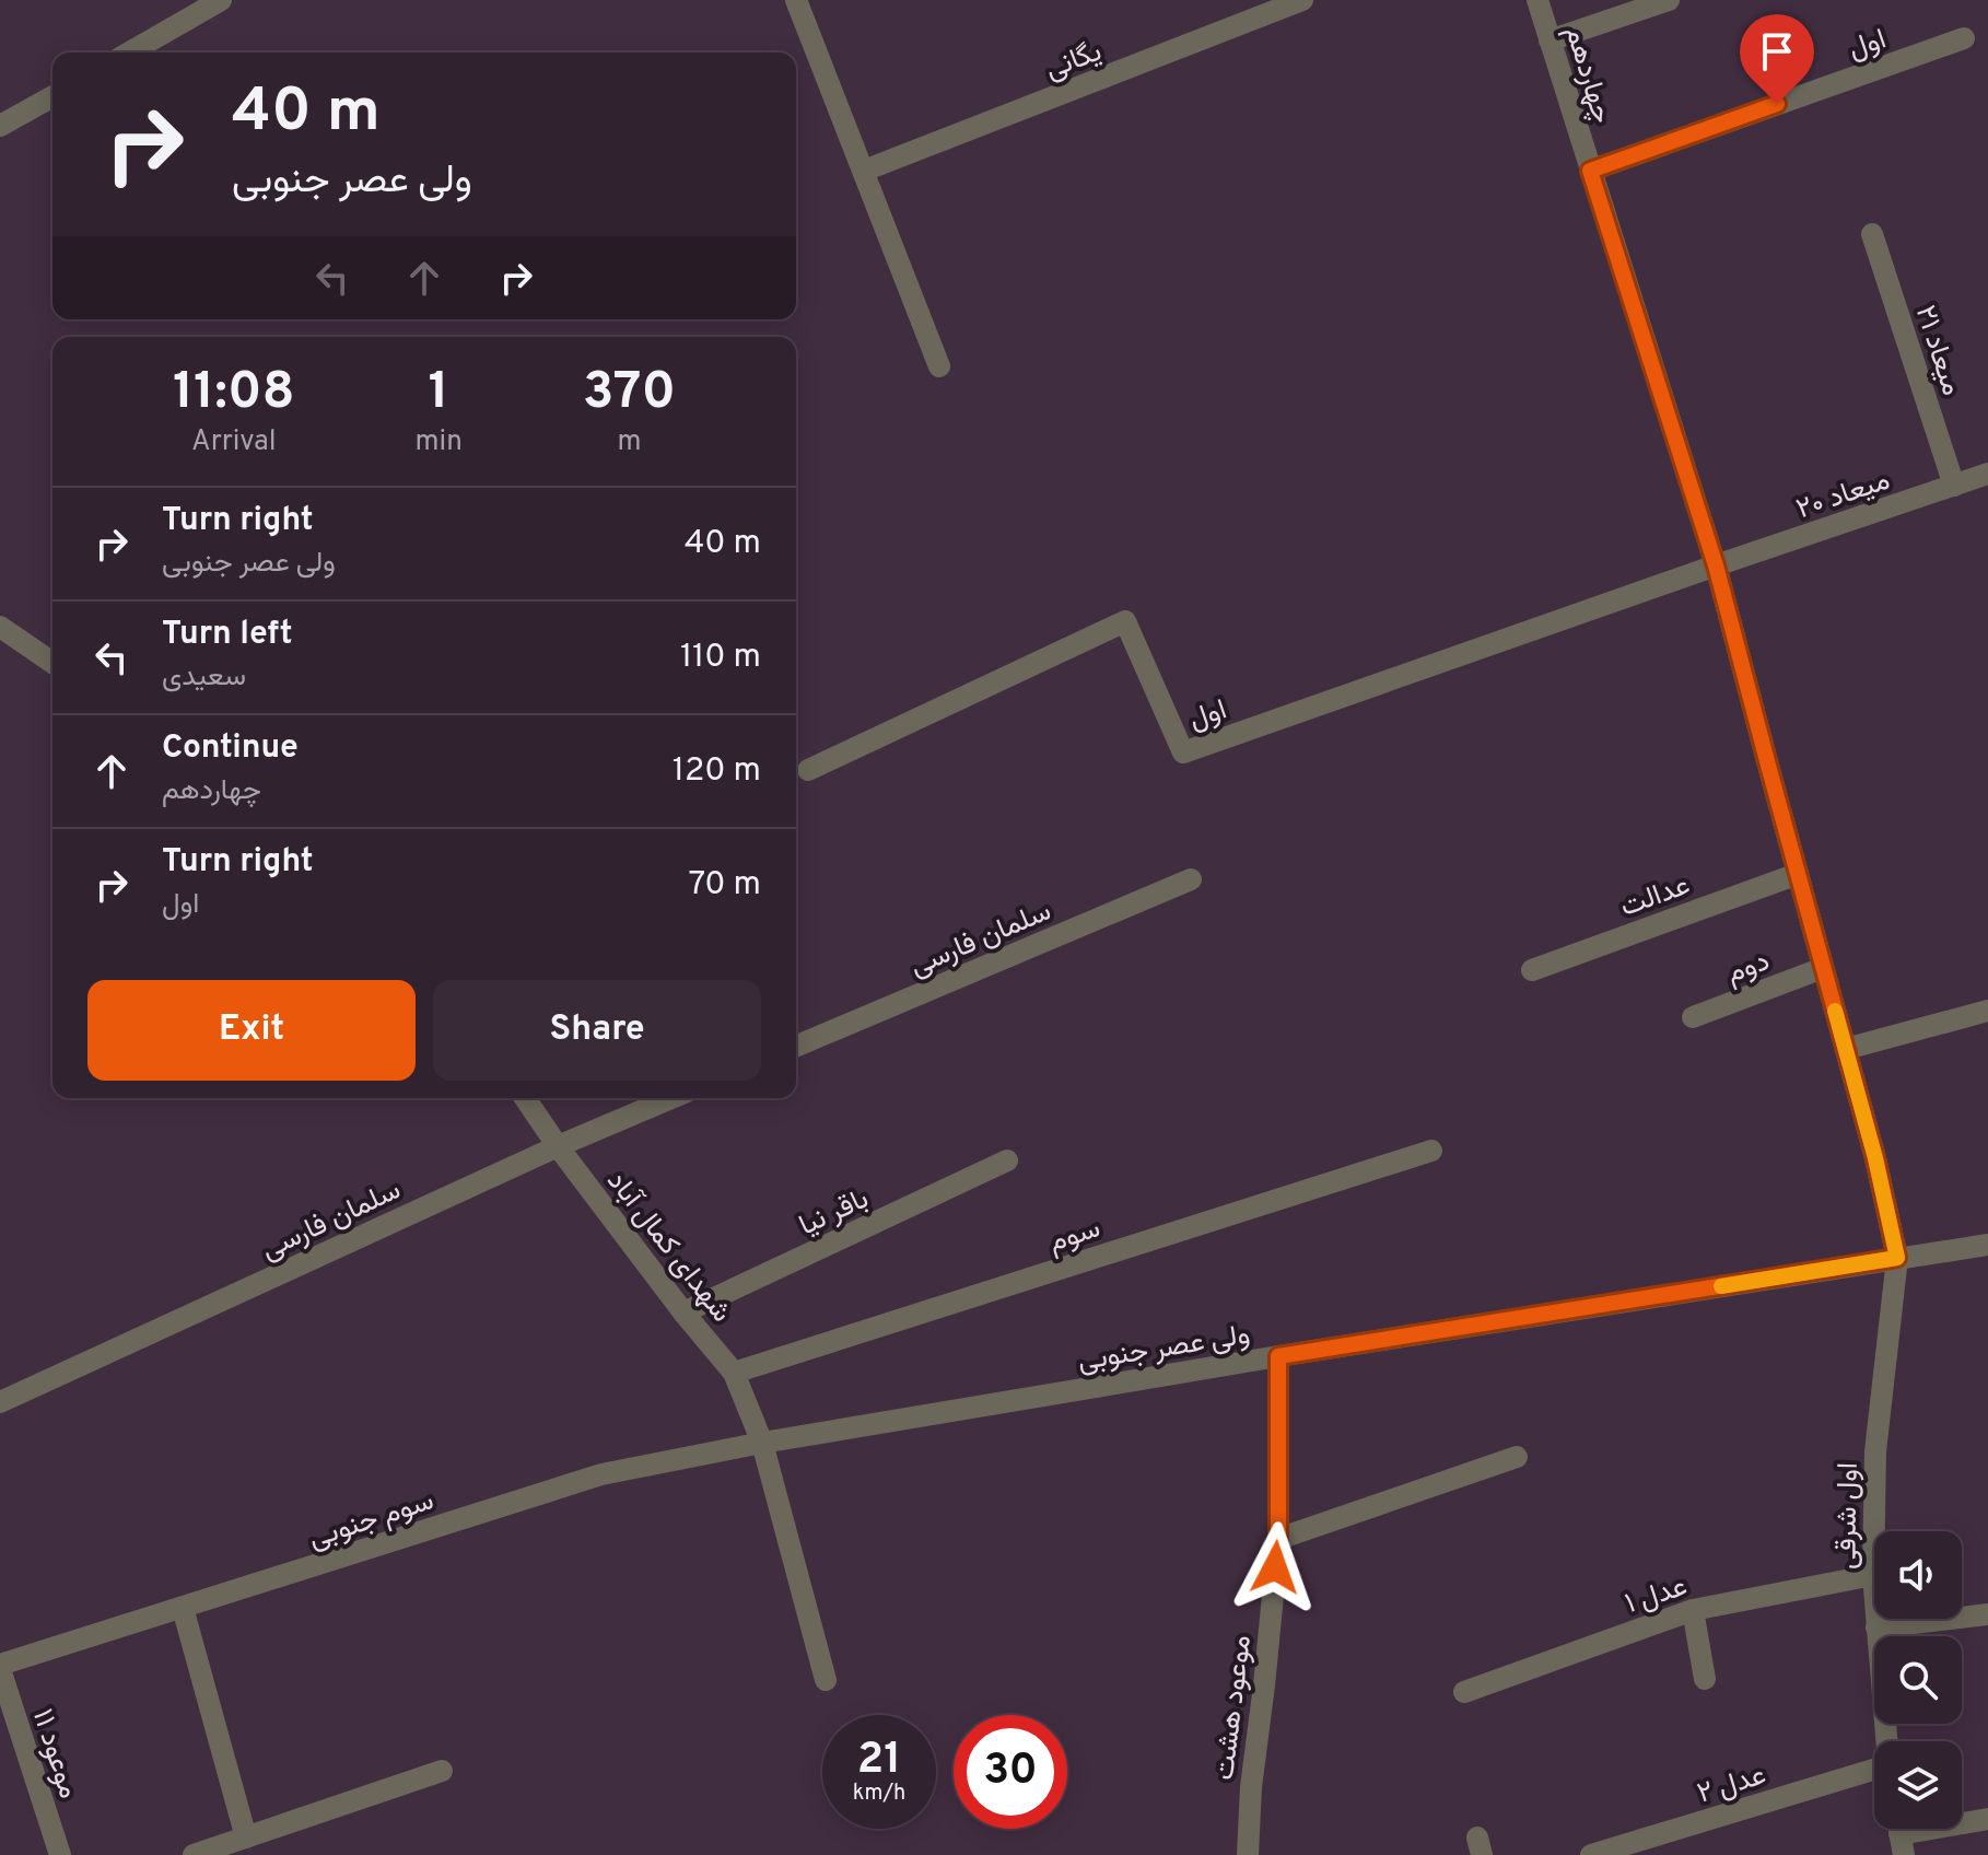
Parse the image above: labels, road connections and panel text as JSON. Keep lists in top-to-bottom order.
{
  "streets": {
    "street": [
      "اول",
      "یگانی",
      "چهاردهم",
      "میعاد ۲۱",
      "میعاد ۲۰",
      "عدالت",
      "سلمان فارسی",
      "دوم",
      "باقر نیا",
      "سوم",
      "شهدای کمال آباد",
      "ولی عصر جنوبی",
      "اول شرقی",
      "سوم جنوبی",
      "عدل ۱",
      "موعود هشت",
      "موعود ۱۱",
      "عدل ۲"
    ]
  },
  "crossings": [
    ["اول", "چهاردهم"],
    ["اول", "میعاد ۲۰"],
    ["چهاردهم", "میعاد ۲۰"],
    ["چهاردهم", "عدالت"],
    ["چهاردهم", "اول شرقی"],
    ["میعاد ۲۱", "میعاد ۲۰"],
    ["عدالت", "اول شرقی"],
    ["سلمان فارسی", "شهدای کمال آباد"],
    ["دوم", "اول شرقی"],
    ["باقر نیا", "شهدای کمال آباد"],
    ["سوم", "شهدای کمال آباد"],
    ["شهدای کمال آباد", "ولی عصر جنوبی"],
    ["شهدای کمال آباد", "سوم جنوبی"],
    ["ولی عصر جنوبی", "اول شرقی"],
    ["ولی عصر جنوبی", "سوم جنوبی"],
    ["ولی عصر جنوبی", "موعود هشت"],
    ["اول شرقی", "عدل ۱"],
    ["سوم جنوبی", "موعود ۱۱"]
  ],
  "page": {
    "turn": ["40 m", "ولی عصر جنوبی"],
    "eta": [
      "11:08",
      "Arrival",
      "1",
      "min",
      "370",
      "m"
    ],
    "list": [
      {
        "name": "Turn right",
        "note": "ولی عصر جنوبی",
        "value": "40 m"
      },
      {
        "name": "Turn left",
        "note": "سعیدی",
        "value": "110 m"
      },
      {
        "name": "Continue",
        "note": "چهاردهم",
        "value": "120 m"
      },
      {
        "name": "Turn right",
        "note": "اول",
        "value": "70 m"
      }
    ],
    "buttons": ["Exit", "Share"],
    "speed": "21 km/h",
    "limit": "30"
  }
}
